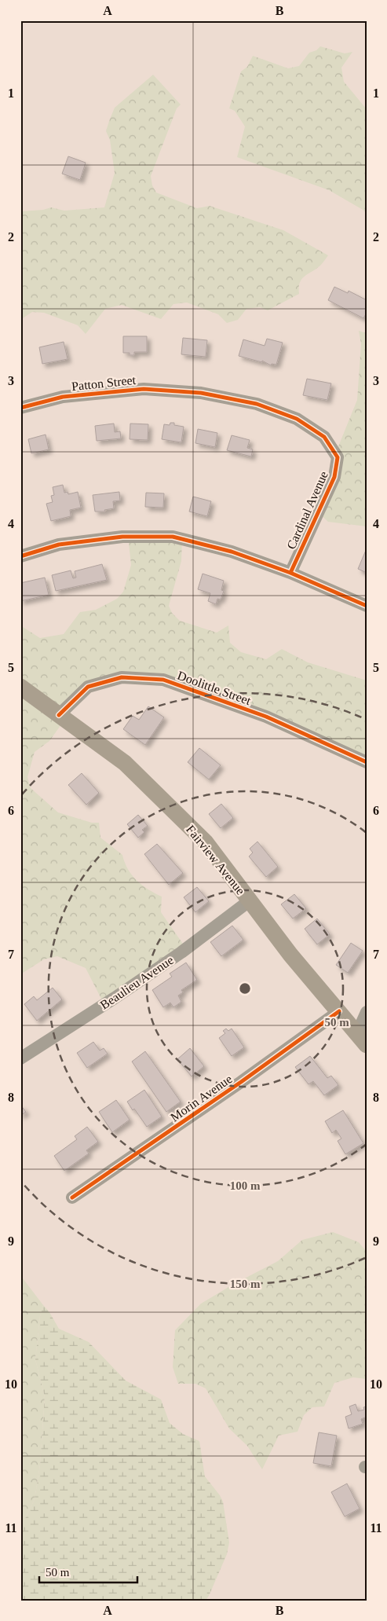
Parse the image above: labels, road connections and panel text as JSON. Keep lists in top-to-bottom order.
{
  "streets": {
    "main road": ["Fairview Avenue"],
    "street": [
      "Patton Street",
      "Cardinal Avenue",
      "Doolittle Street",
      "Beaulieu Avenue",
      "Morin Avenue"
    ]
  },
  "crossings": [
    ["Patton Street", "Cardinal Avenue"],
    ["Doolittle Street", "Fairview Avenue"],
    ["Fairview Avenue", "Beaulieu Avenue"],
    ["Fairview Avenue", "Morin Avenue"]
  ],
  "scale_bar": "50 m",
  "grid": {
    "columns": ["A", "B"],
    "rows": [
      "1",
      "2",
      "3",
      "4",
      "5",
      "6",
      "7",
      "8",
      "9",
      "10",
      "11"
    ]
  },
  "rings": ["50 m", "100 m", "150 m"]
}
